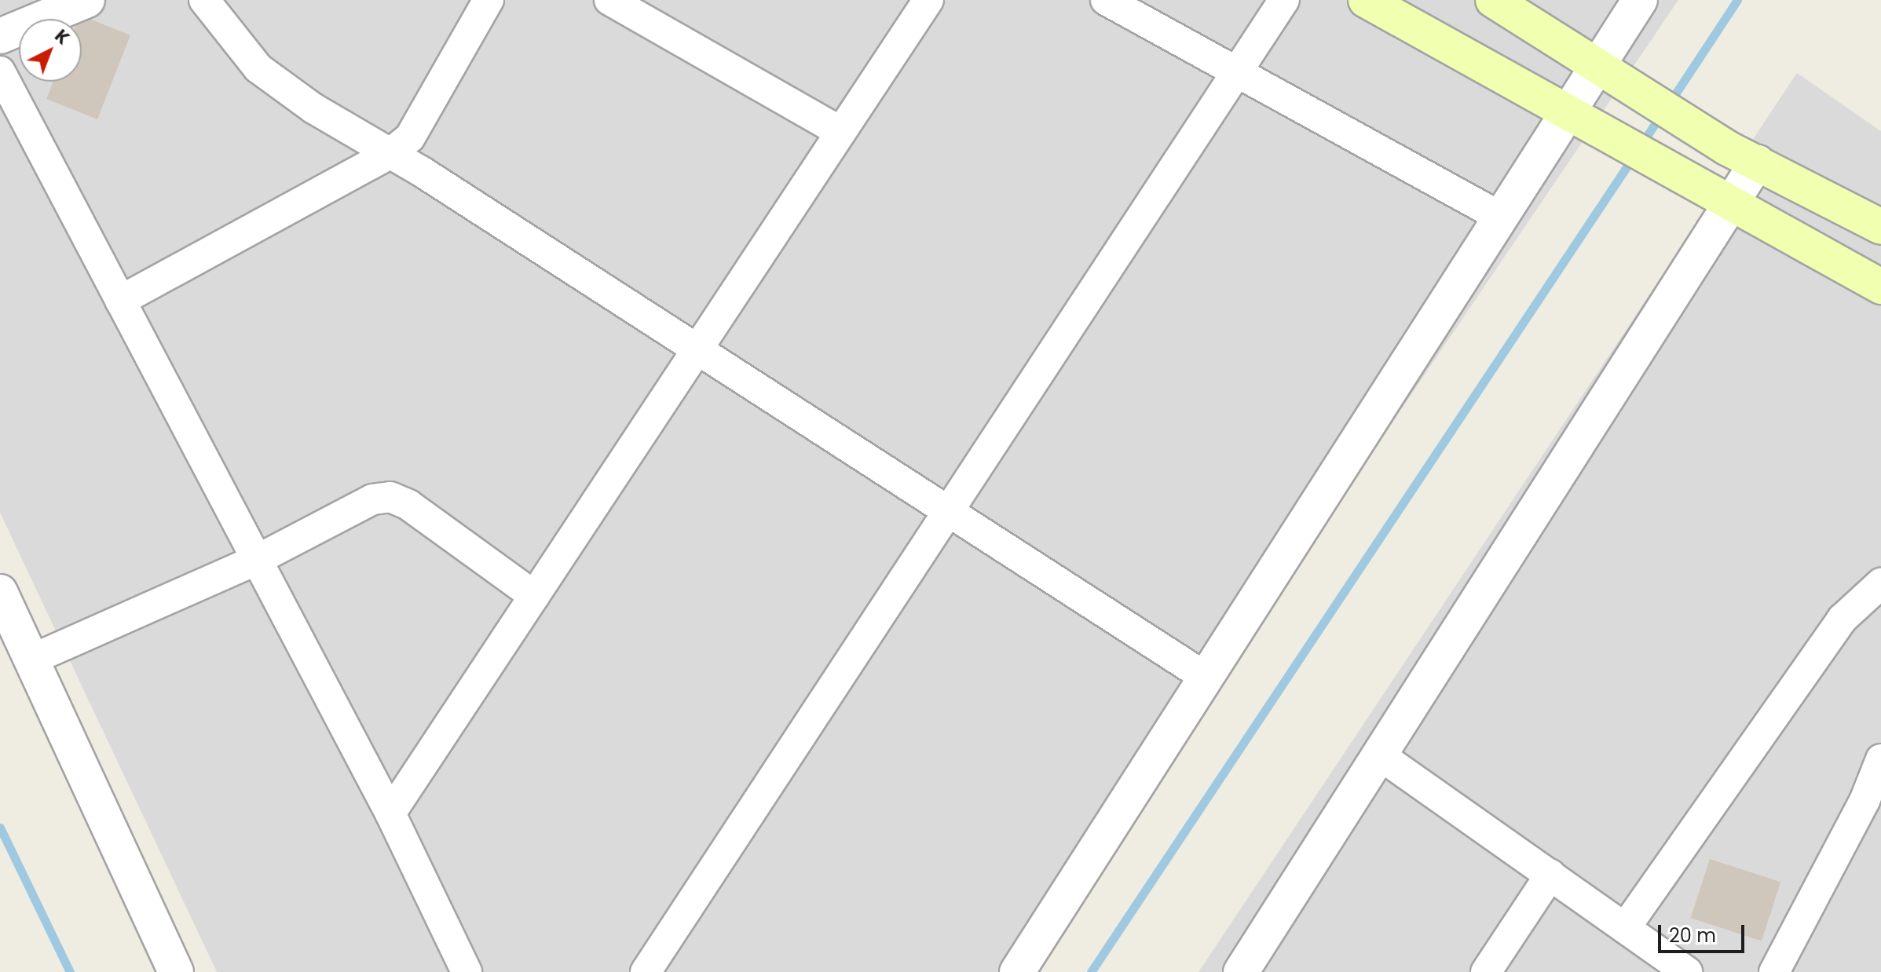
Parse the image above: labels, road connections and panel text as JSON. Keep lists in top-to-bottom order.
{
  "scale_bar": "20 m",
  "north": "top right"
}
